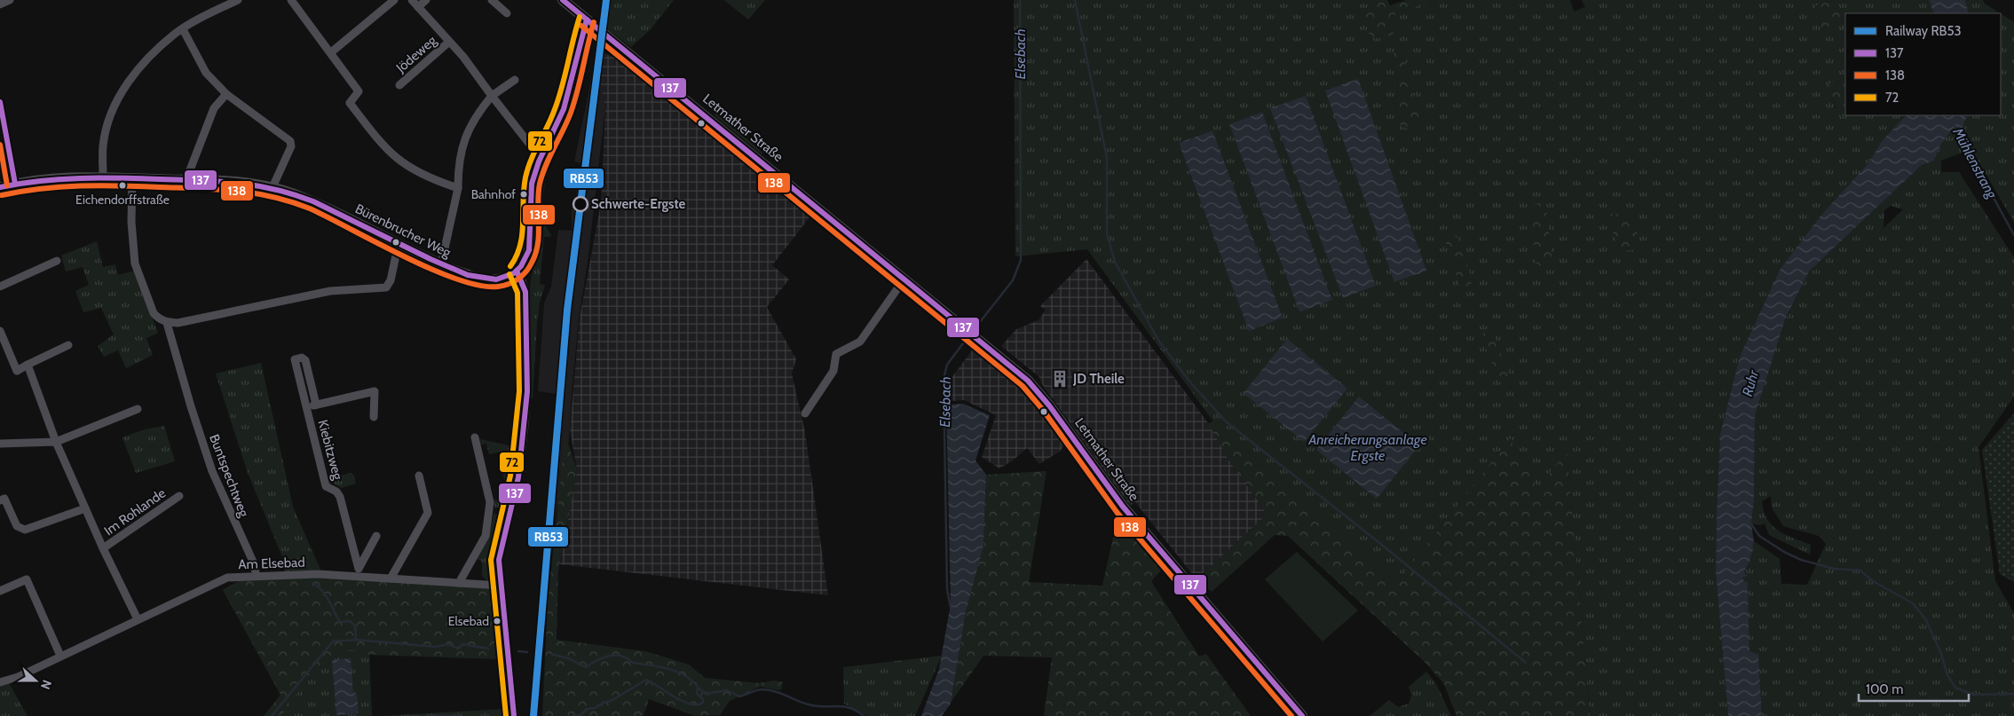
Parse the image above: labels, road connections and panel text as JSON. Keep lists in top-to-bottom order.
{
  "streets": {
    "main road": ["Letmather Straße"],
    "street": [
      "Jödeweg",
      "Bürenbrucher Weg",
      "Kiebitzweg",
      "Buntspechtweg",
      "Im Rohlande",
      "Am Elsebad"
    ]
  },
  "crossings": [
    ["Kiebitzweg", "Am Elsebad"],
    ["Buntspechtweg", "Am Elsebad"],
    ["Im Rohlande", "Am Elsebad"]
  ],
  "water": [
    "Elsebach",
    "Mühlenstrang",
    "Ruhr",
    "Anreicherungsanlage Ergste"
  ],
  "places": {
    "other": [
      "Eichendorffstraße",
      "Bahnhof",
      "Schwerte-Ergste",
      "Elsebad"
    ],
    "building": ["JD Theile"]
  },
  "lines": [
    "rail line RB53",
    "transit line 137",
    "transit line 72",
    "transit line 138"
  ],
  "legend": [
    "Railway RB53",
    "137",
    "138",
    "72"
  ],
  "scale_bar": "100 m",
  "north": "right"
}
